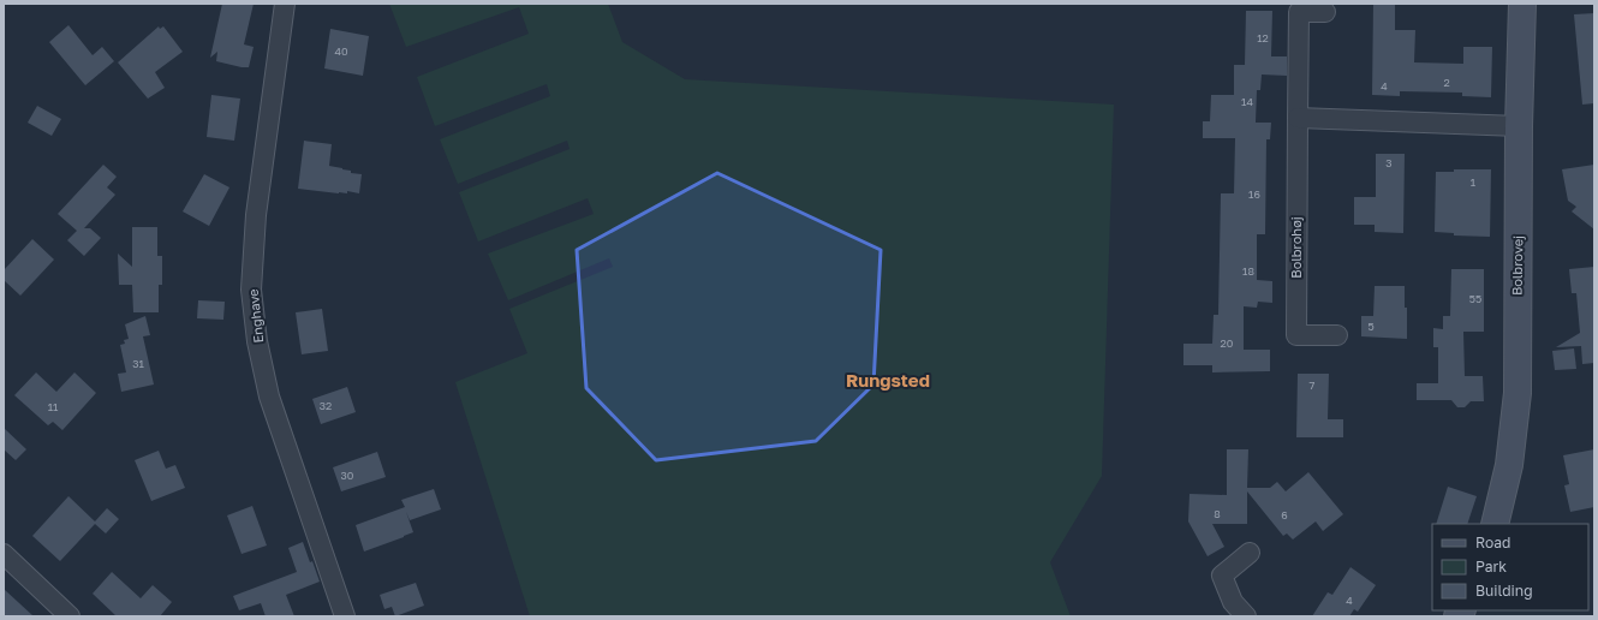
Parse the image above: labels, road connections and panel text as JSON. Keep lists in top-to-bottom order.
{
  "streets": {
    "street": ["Bolbrohøj", "Bolbrovej", "Enghave"]
  },
  "districts": ["Rungsted"],
  "house_numbers": [
    "12",
    "40",
    "2",
    "4",
    "14",
    "3",
    "1",
    "16",
    "18",
    "55",
    "5",
    "20",
    "31",
    "7",
    "32",
    "11",
    "30",
    "8",
    "6",
    "4"
  ],
  "legend": ["Road", "Park", "Building"]
}
